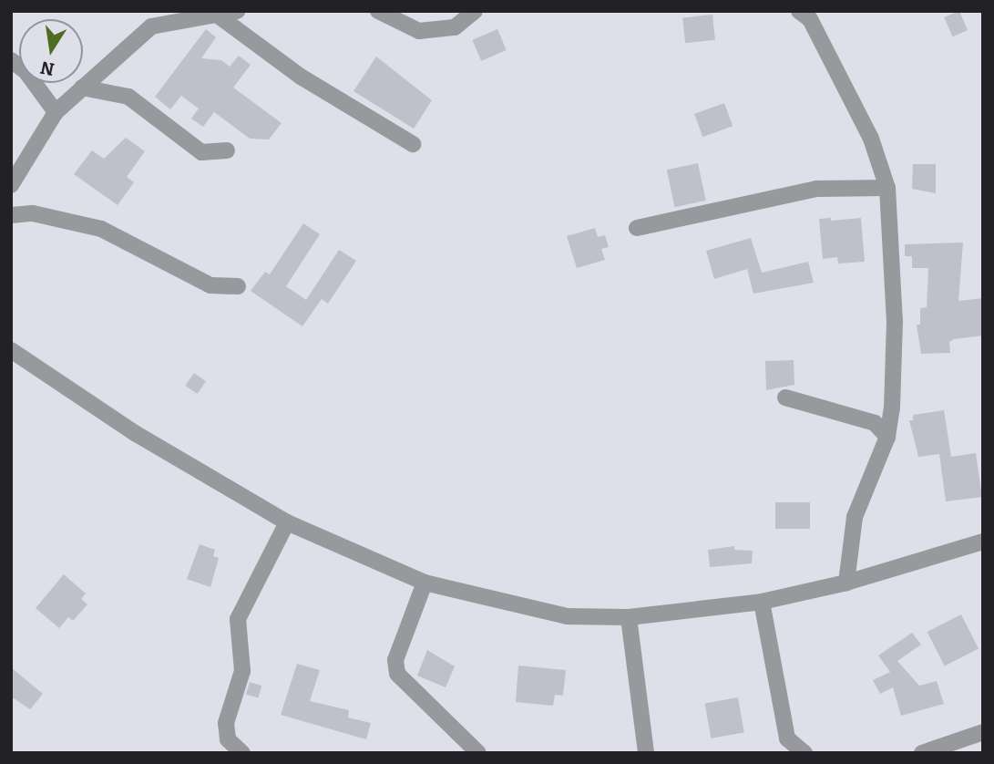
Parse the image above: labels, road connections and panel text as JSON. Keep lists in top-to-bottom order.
{
  "north": "bottom"
}
